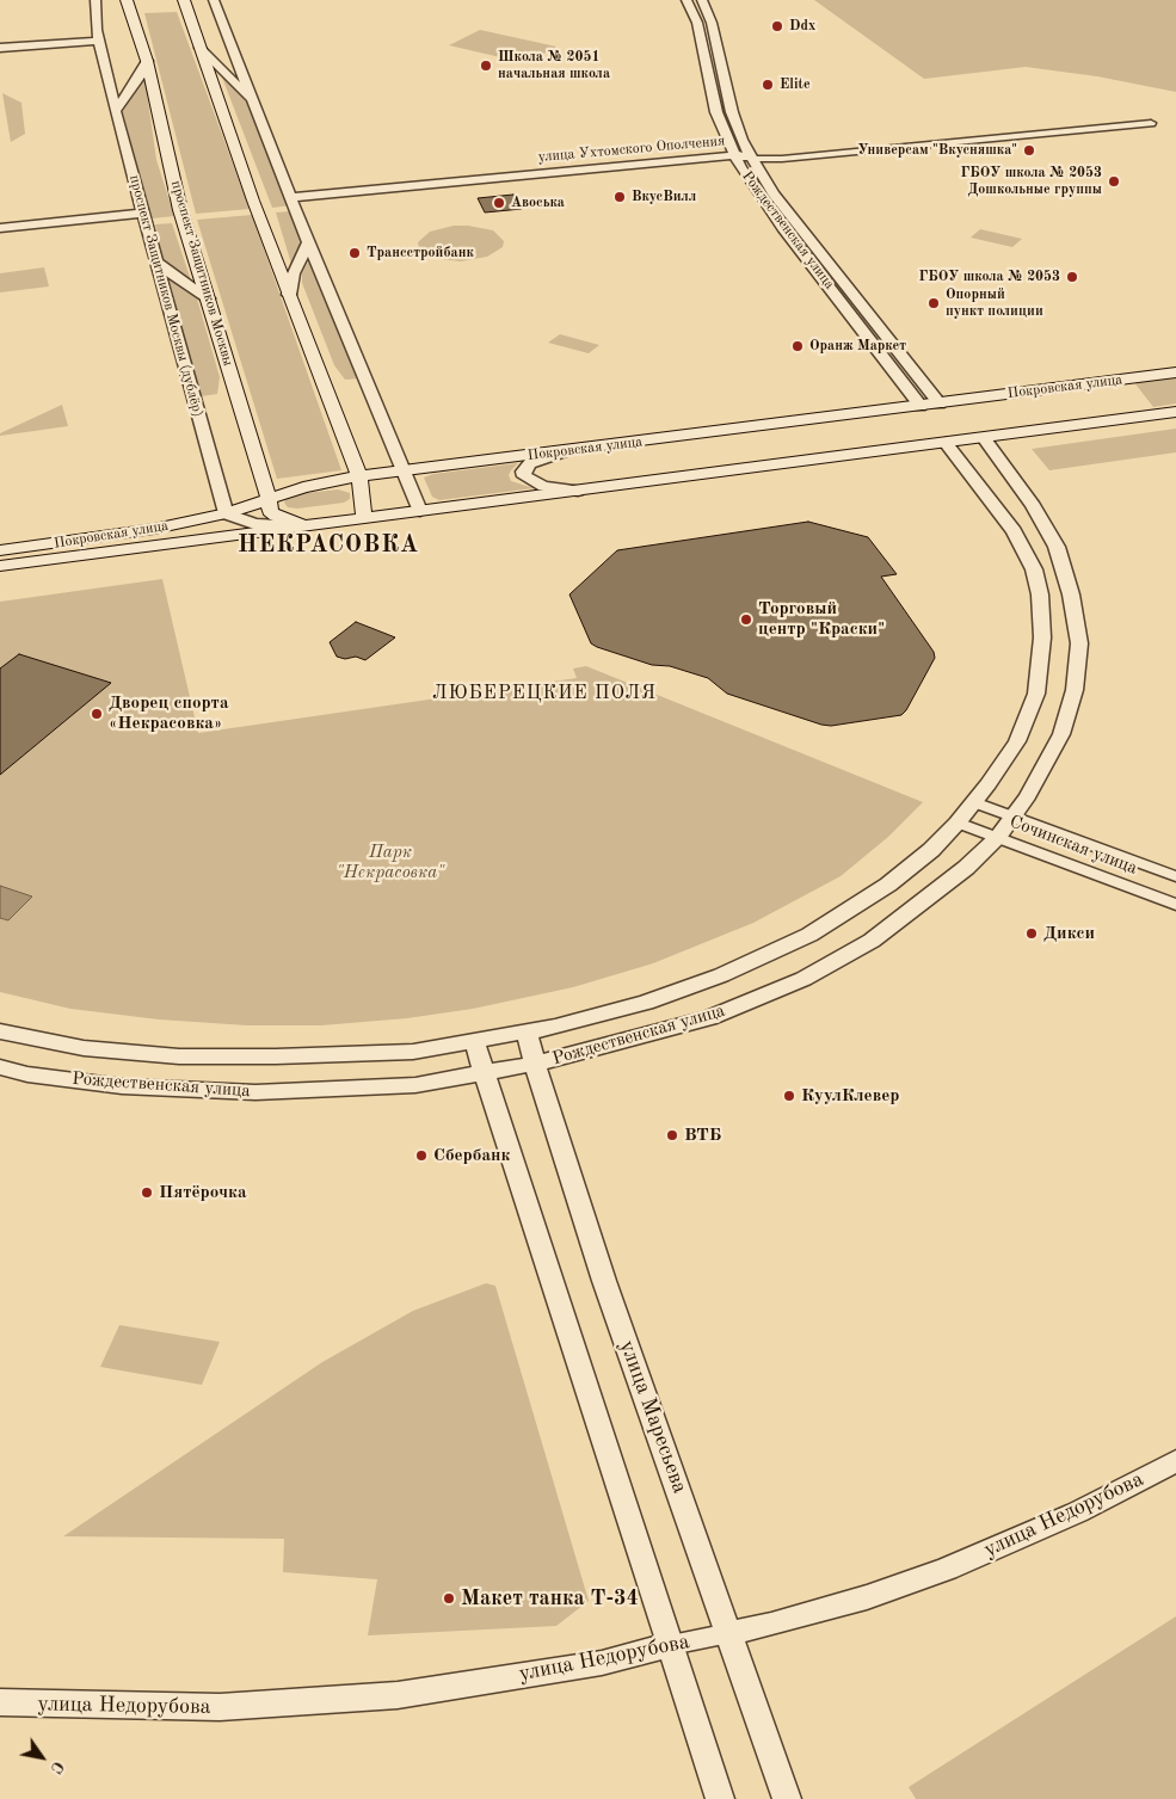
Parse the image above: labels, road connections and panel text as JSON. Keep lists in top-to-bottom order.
{
  "streets": {
    "main road": ["проспект Защитников Москвы", "Покровская улица"],
    "street": [
      "улица Ухтомского Ополчения",
      "Рождественская улица",
      "проспект Защитников Москвы (дублёр)",
      "Сочинская улица",
      "улица Маресьева",
      "улица Недорубова"
    ]
  },
  "crossings": [
    ["улица Ухтомского Ополчения", "Рождественская улица"],
    ["Рождественская улица", "Покровская улица"],
    ["Рождественская улица", "Сочинская улица"],
    ["Рождественская улица", "улица Маресьева"],
    ["проспект Защитников Москвы", "Покровская улица"],
    ["проспект Защитников Москвы (дублёр)", "Покровская улица"],
    ["улица Маресьева", "улица Недорубова"]
  ],
  "districts": ["НЕКРАСОВКА", "ЛЮБЕРЕЦКИЕ ПОЛЯ"],
  "parks": ["Парк \"Некрасовка\""],
  "places": [
    "Ddx",
    "Школа № 2051 начальная школа",
    "Elite",
    "Универсам \"Вкусняшка\"",
    "ГБОУ школа № 2053 Дошкольные группы",
    "ВкусВилл",
    "Авоська",
    "Трансстройбанк",
    "ГБОУ школа № 2053",
    "Опорный пункт полиции",
    "Оранж Маркет",
    "Торговый центр \"Краски\"",
    "Дворец спорта «Некрасовка»",
    "Дикси",
    "КуулКлевер",
    "ВТБ",
    "Сбербанк",
    "Пятёрочка",
    "Макет танка Т-34"
  ],
  "north": "bottom right"
}
